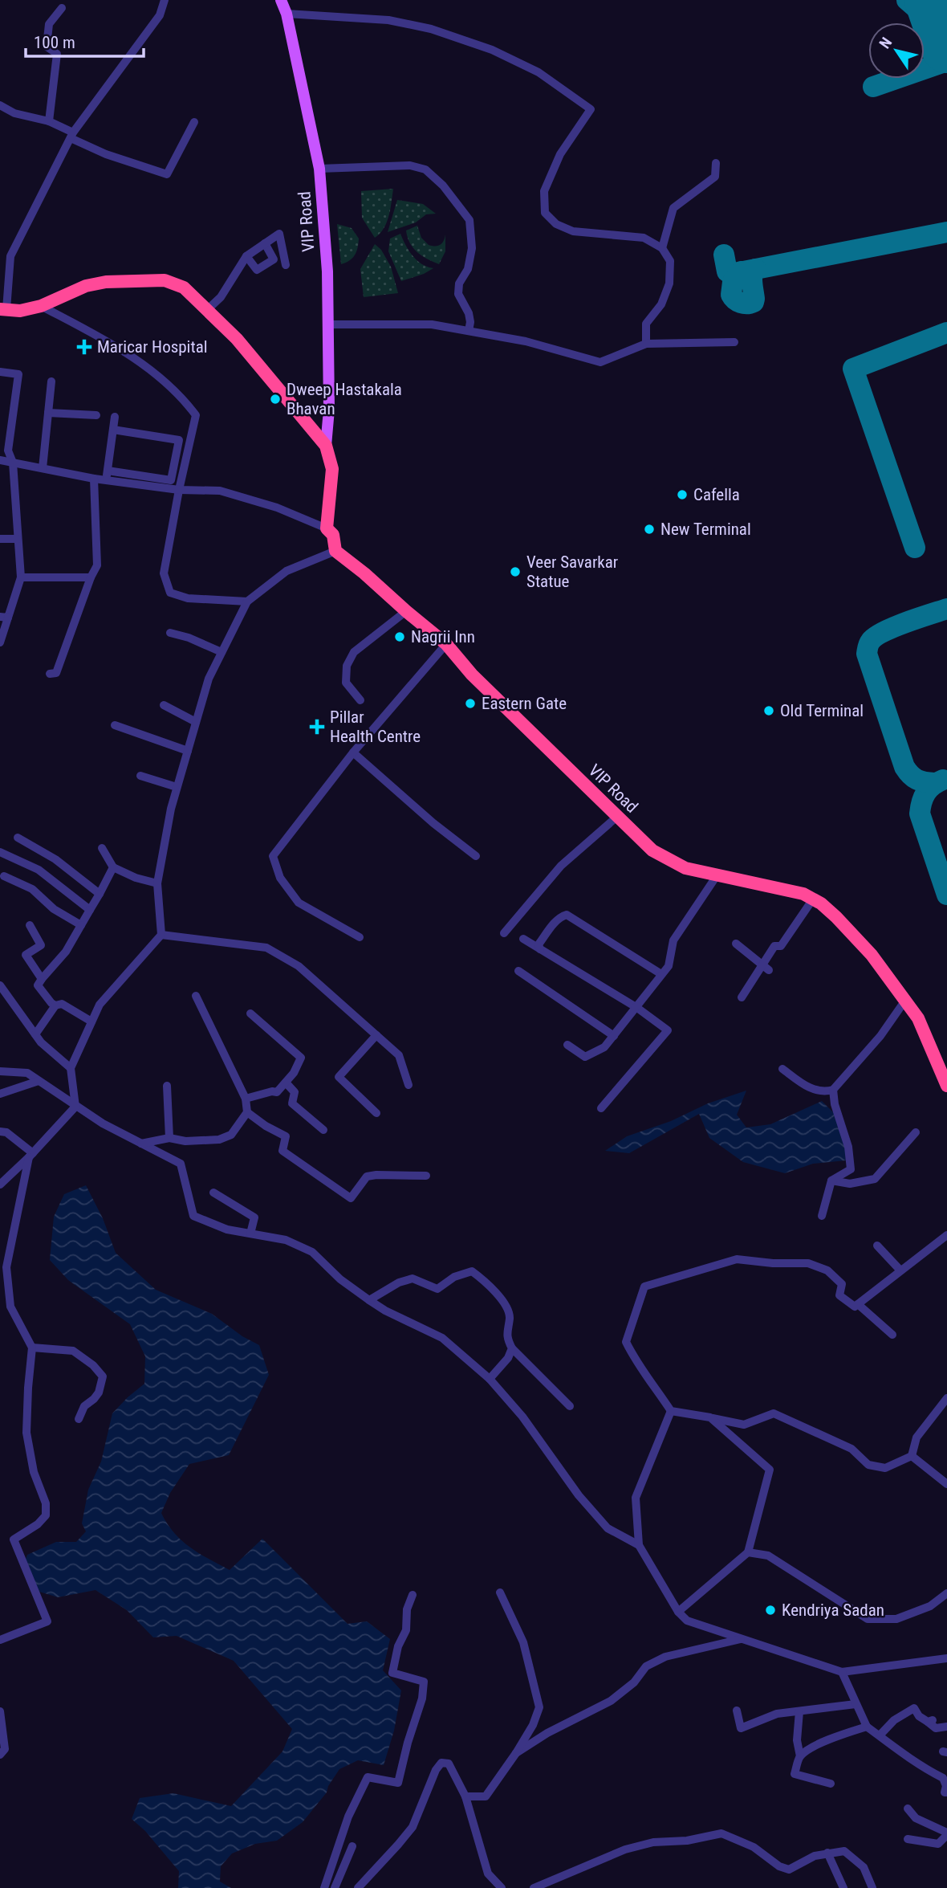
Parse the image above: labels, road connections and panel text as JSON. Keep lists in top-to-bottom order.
{
  "streets": {
    "highway": ["VIP Road"]
  },
  "places": {
    "health": ["Maricar Hospital", "Pillar Health Centre"],
    "other": [
      "Dweep Hastakala Bhavan",
      "Cafella",
      "New Terminal",
      "Veer Savarkar Statue",
      "Nagrii Inn",
      "Eastern Gate",
      "Old Terminal",
      "Kendriya Sadan"
    ]
  },
  "scale_bar": "100 m",
  "north": "top left"
}
